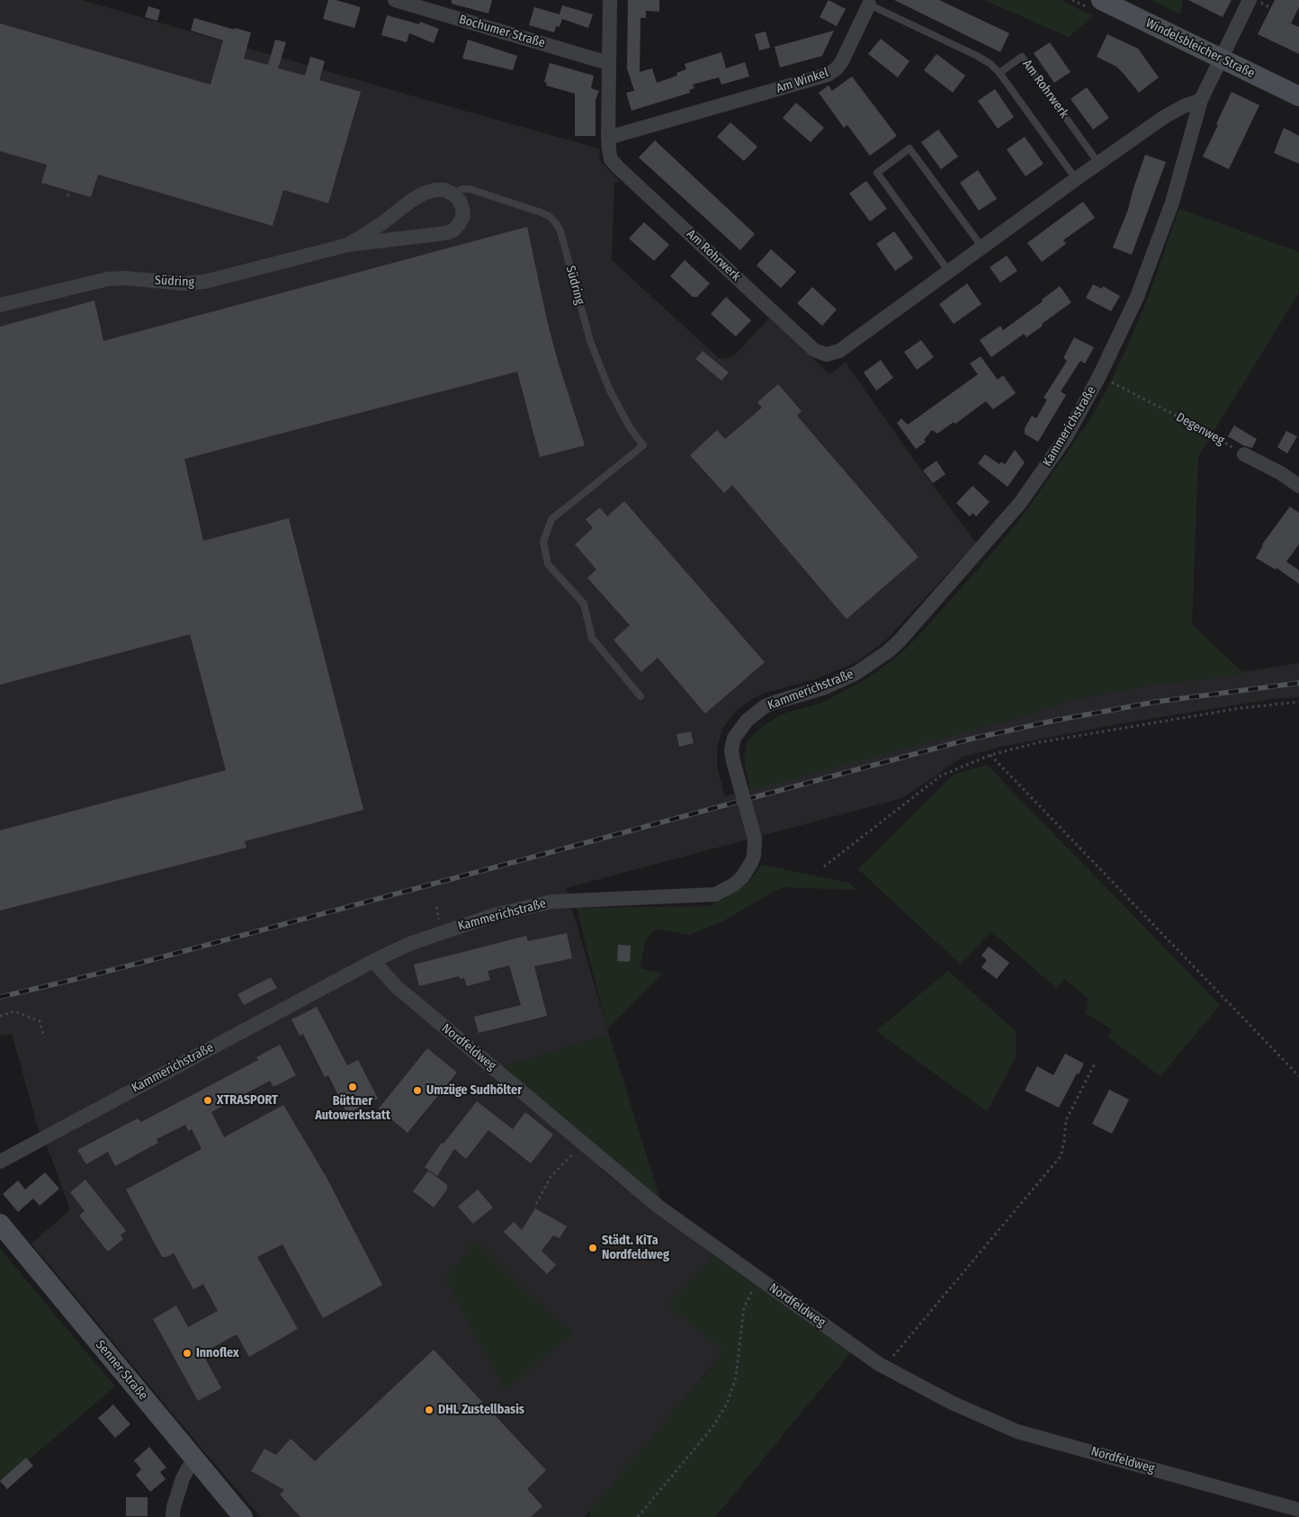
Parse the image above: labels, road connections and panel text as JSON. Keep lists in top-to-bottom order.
{
  "streets": {
    "street": [
      "Bochumer Straße",
      "Windelsbleicher Straße",
      "Am Winkel",
      "Am Rohrwerk",
      "Südring",
      "Kammerichstraße",
      "Nordfeldweg",
      "Senner Straße"
    ],
    "path": ["Degenweg"]
  },
  "crossings": [
    ["Bochumer Straße", "Am Rohrwerk"],
    ["Windelsbleicher Straße", "Kammerichstraße"],
    ["Am Winkel", "Am Rohrwerk"],
    ["Am Rohrwerk", "Kammerichstraße"],
    ["Kammerichstraße", "Degenweg"],
    ["Kammerichstraße", "Nordfeldweg"]
  ],
  "places": [
    "Büttner Autowerkstatt",
    "Umzüge Sudhölter",
    "XTRASPORT",
    "Städt. KiTa Nordfeldweg",
    "Innoflex",
    "DHL Zustellbasis"
  ]
}
